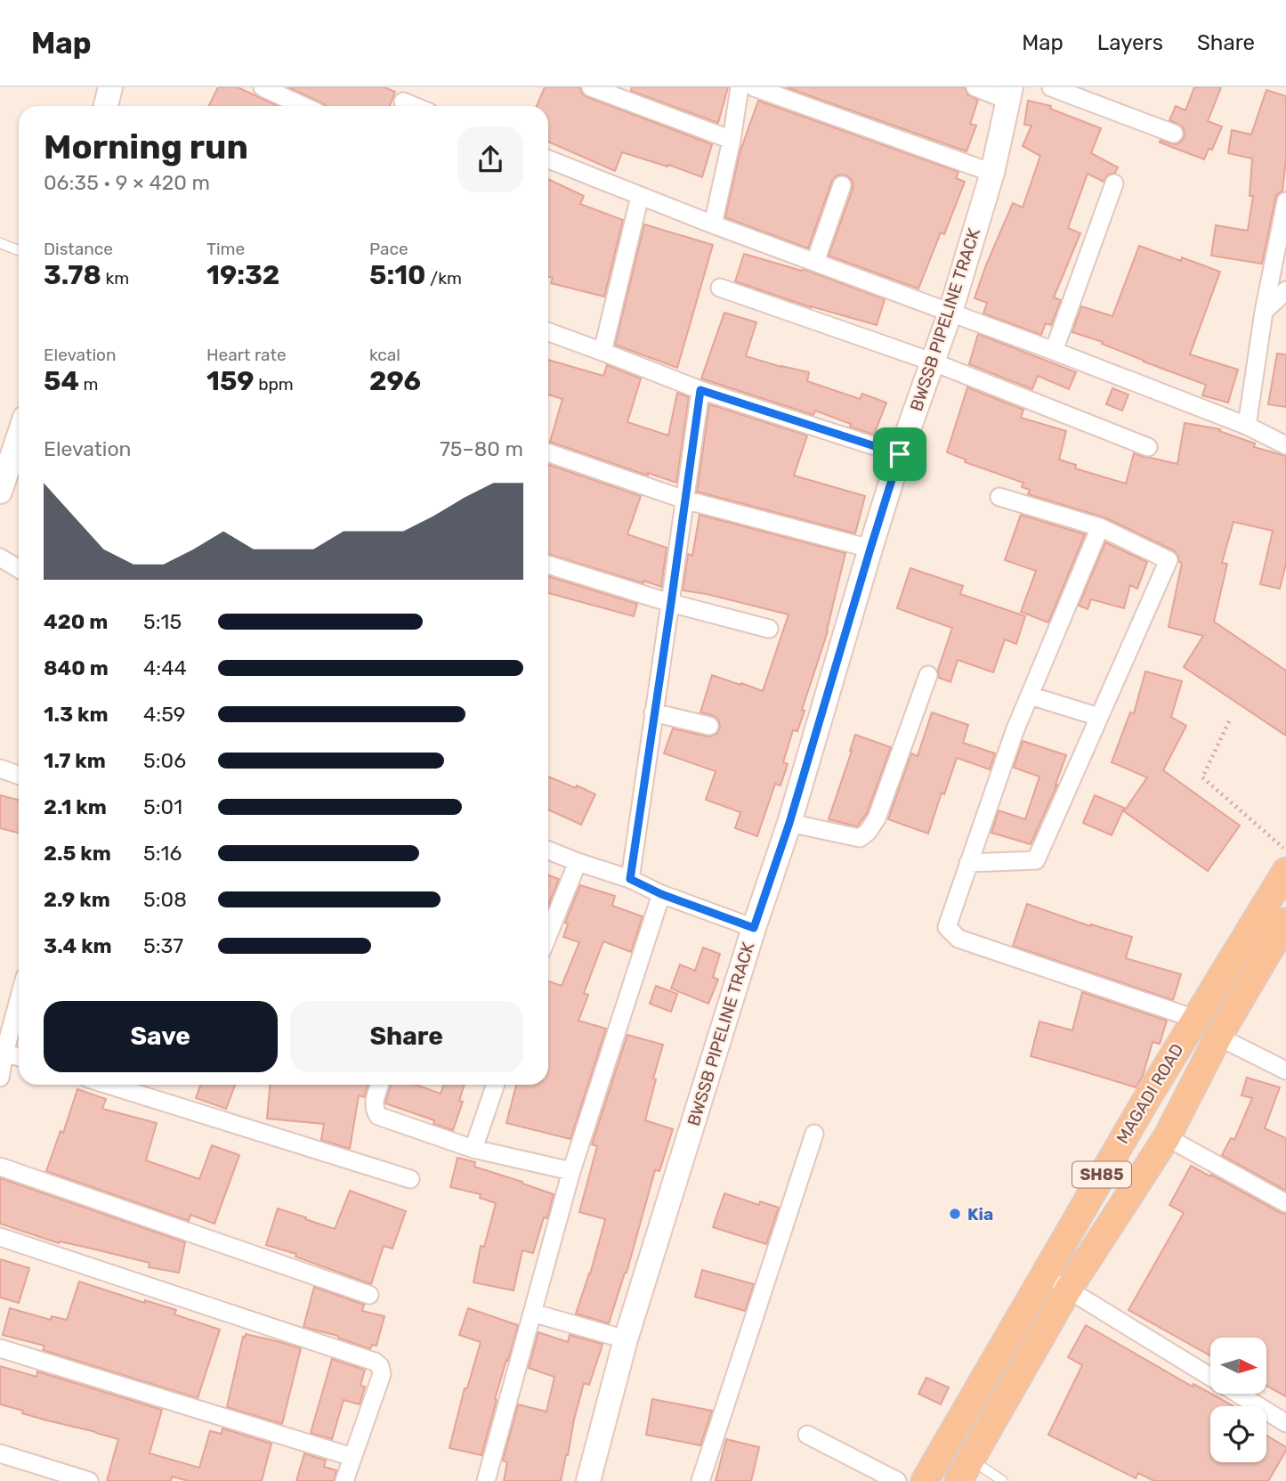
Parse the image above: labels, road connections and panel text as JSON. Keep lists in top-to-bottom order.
{
  "streets": {
    "main road": ["MAGADI ROAD", "SH85"],
    "street": ["BWSSB PIPELINE TRACK"]
  },
  "places": ["Kia"],
  "north": "right",
  "page": {
    "header": "Map",
    "nav": ["Map", "Layers", "Share"],
    "heading": ["Morning run", "06:35 · 9 × 420 m"],
    "stats": [
      ["Distance", "3.78 km"],
      ["Time", "19:32"],
      ["Pace", "5:10 /km"],
      ["Elevation", "54 m"],
      ["Heart rate", "159 bpm"],
      ["kcal", "296"]
    ],
    "chart": ["Elevation", "75–80 m"],
    "list": [
      {
        "name": "420 m",
        "note": "5:15"
      },
      {
        "name": "840 m",
        "note": "4:44"
      },
      {
        "name": "1.3 km",
        "note": "4:59"
      },
      {
        "name": "1.7 km",
        "note": "5:06"
      },
      {
        "name": "2.1 km",
        "note": "5:01"
      },
      {
        "name": "2.5 km",
        "note": "5:16"
      },
      {
        "name": "2.9 km",
        "note": "5:08"
      },
      {
        "name": "3.4 km",
        "note": "5:37"
      }
    ],
    "buttons": ["Save", "Share"]
  }
}
